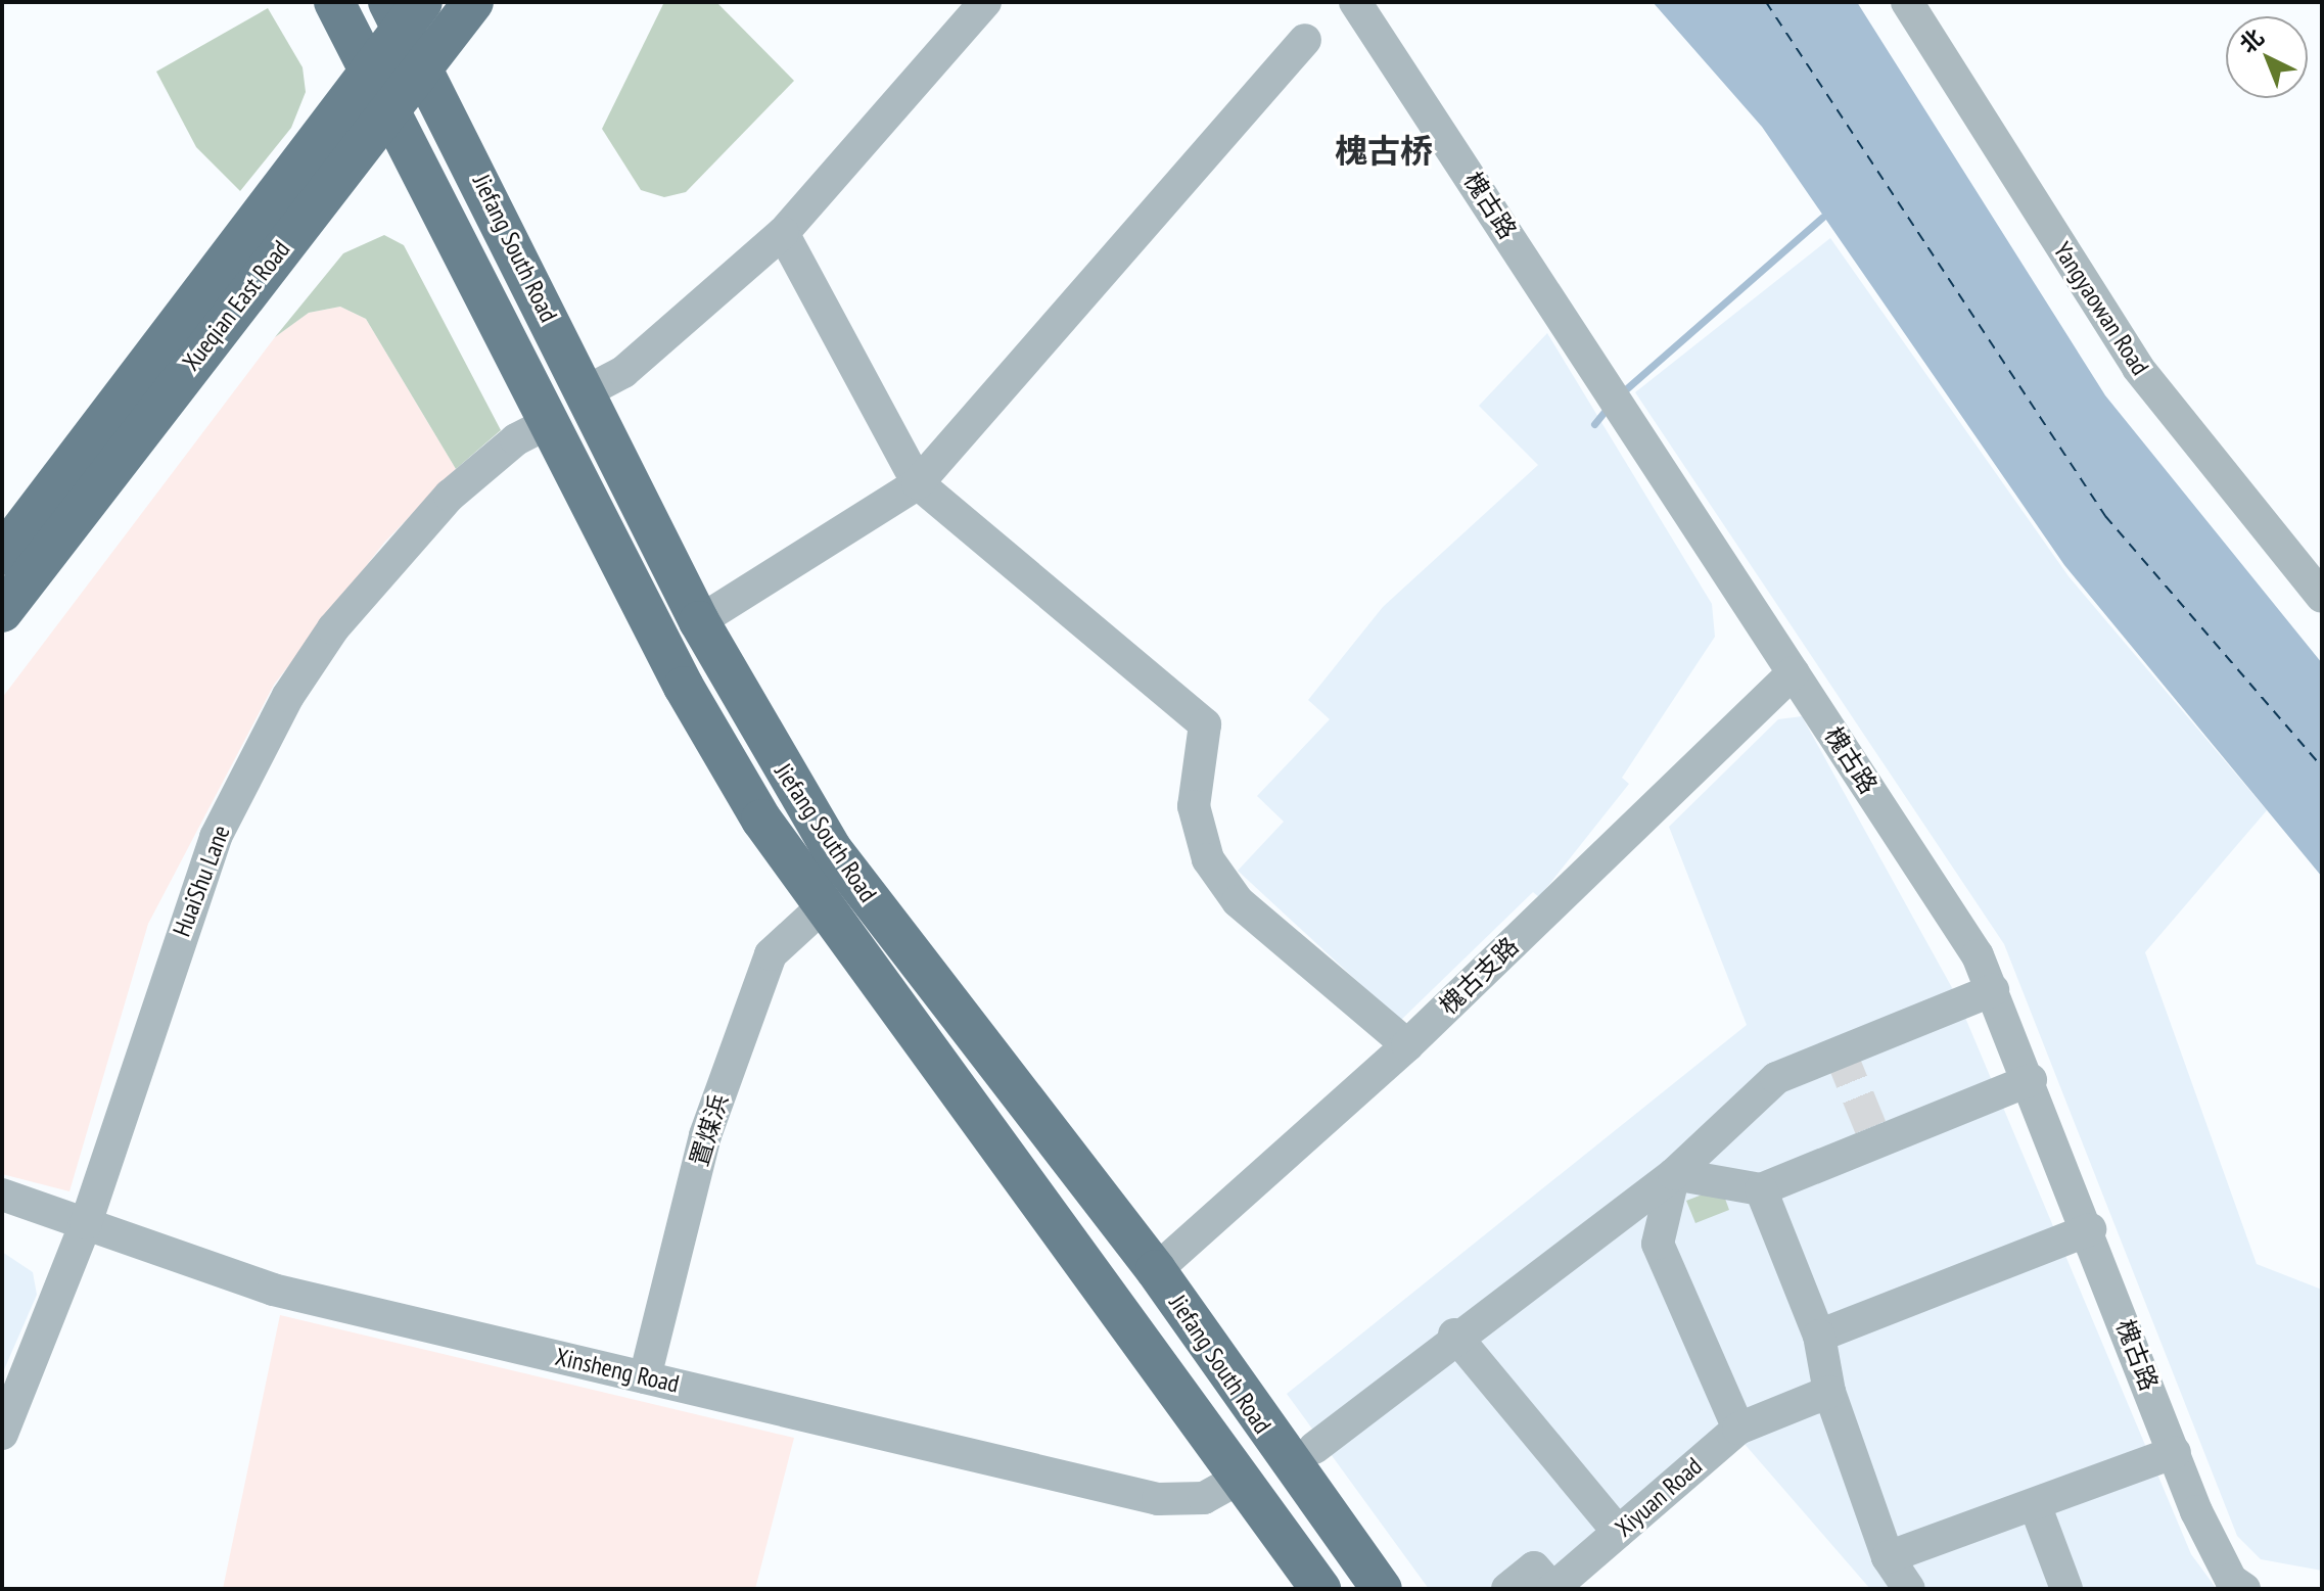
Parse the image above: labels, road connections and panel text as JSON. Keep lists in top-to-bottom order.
{
  "streets": {
    "main road": ["Jiefang South Road", "Xueqian East Road"],
    "street": [
      "槐古路",
      "Yangyaowan Road",
      "HuaiShu Lane",
      "槐古支路",
      "置煤浜",
      "Xinsheng Road",
      "Xiyuan Road"
    ]
  },
  "crossings": [
    ["槐古路", "槐古支路"],
    ["Jiefang South Road", "Xueqian East Road"],
    ["Jiefang South Road", "HuaiShu Lane"],
    ["Jiefang South Road", "槐古支路"],
    ["Jiefang South Road", "置煤浜"],
    ["Jiefang South Road", "Xinsheng Road"],
    ["HuaiShu Lane", "Xinsheng Road"],
    ["置煤浜", "Xinsheng Road"]
  ],
  "districts": ["槐古桥"],
  "north": "top left"
}
